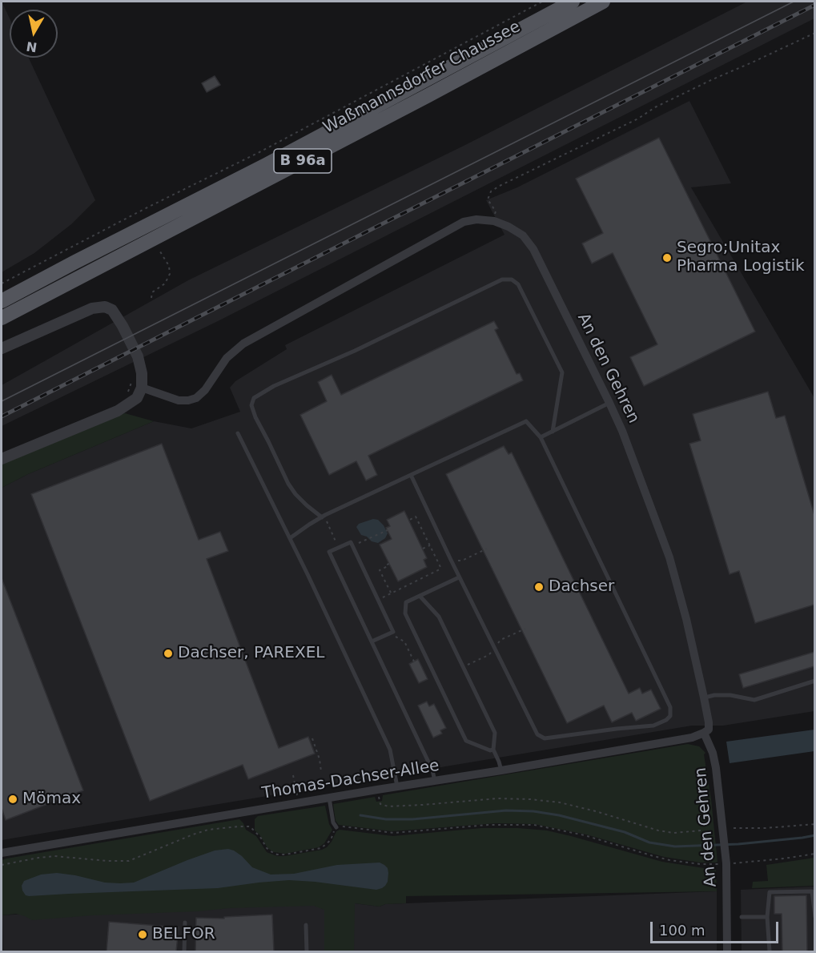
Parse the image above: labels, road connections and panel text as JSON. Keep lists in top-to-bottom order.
{
  "streets": {
    "main road": ["Waßmannsdorfer Chaussee", "B 96a"],
    "street": ["An den Gehren", "Thomas-Dachser-Allee"]
  },
  "crossings": [
    ["An den Gehren", "Thomas-Dachser-Allee"]
  ],
  "places": [
    "Segro;Unitax Pharma Logistik",
    "Dachser",
    "Dachser, PAREXEL",
    "Mömax",
    "BELFOR"
  ],
  "scale_bar": "100 m",
  "north": "bottom"
}
